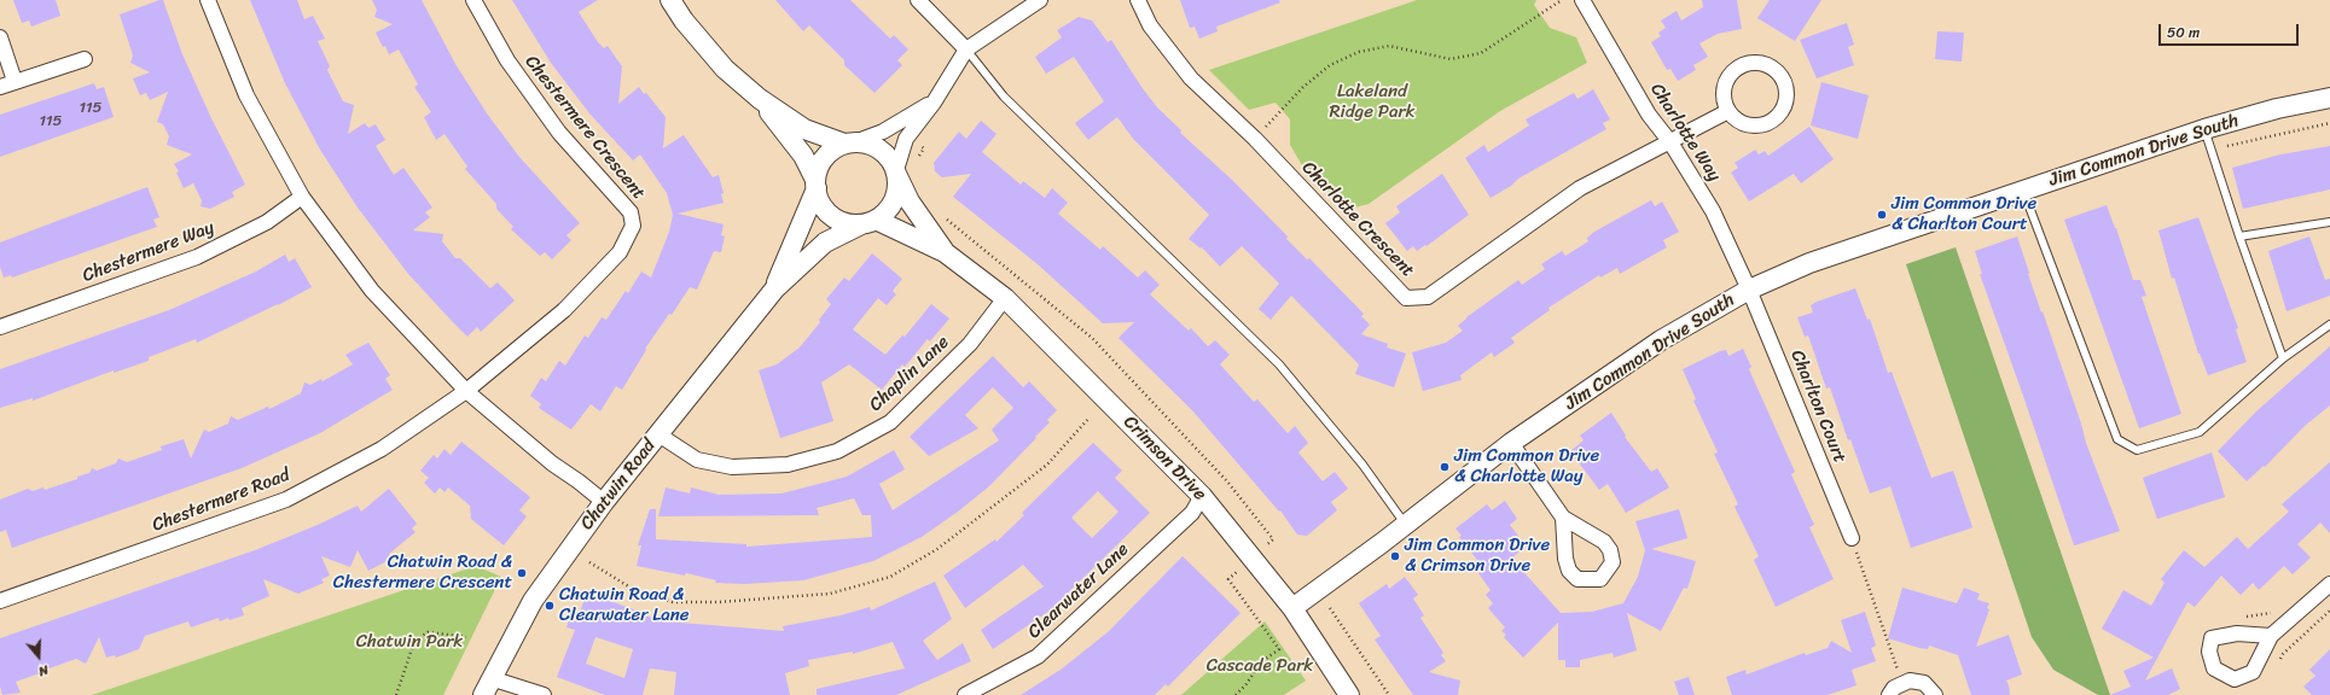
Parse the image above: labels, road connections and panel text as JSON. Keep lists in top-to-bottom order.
{
  "streets": {
    "street": [
      "Chestermere Crescent",
      "Charlotte Way",
      "Jim Common Drive South",
      "Charlotte Crescent",
      "Chestermere Way",
      "Chaplin Lane",
      "Charlton Court",
      "Crimson Drive",
      "Chatwin Road",
      "Chestermere Road",
      "Clearwater Lane"
    ]
  },
  "crossings": [
    ["Chestermere Crescent", "Chestermere Road"],
    ["Charlotte Way", "Jim Common Drive South"],
    ["Charlotte Way", "Charlotte Crescent"],
    ["Charlotte Way", "Charlton Court"],
    ["Jim Common Drive South", "Charlton Court"],
    ["Jim Common Drive South", "Crimson Drive"],
    ["Chaplin Lane", "Crimson Drive"],
    ["Chaplin Lane", "Chatwin Road"],
    ["Crimson Drive", "Chatwin Road"],
    ["Crimson Drive", "Clearwater Lane"]
  ],
  "parks": ["Lakeland Ridge Park", "Chatwin Park", "Cascade Park"],
  "places": [
    "Jim Common Drive & Charlton Court",
    "Jim Common Drive & Charlotte Way",
    "Jim Common Drive & Crimson Drive",
    "Chatwin Road & Chestermere Crescent",
    "Chatwin Road & Clearwater Lane"
  ],
  "house_numbers": ["115", "115"],
  "scale_bar": "50 m",
  "north": "bottom"
}
